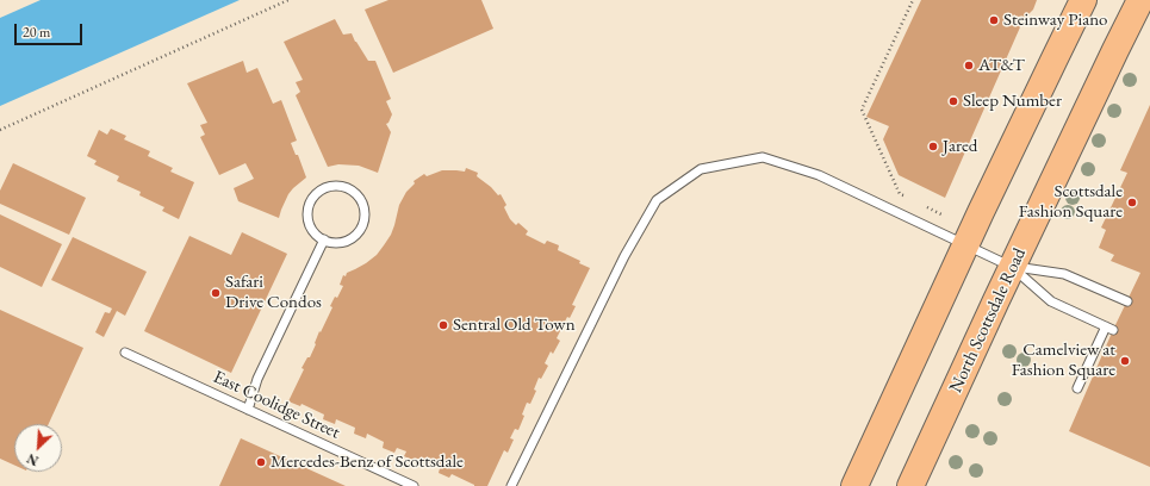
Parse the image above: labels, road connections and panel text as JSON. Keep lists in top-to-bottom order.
{
  "streets": {
    "main road": ["North Scottsdale Road"],
    "lane": ["East Coolidge Street"]
  },
  "places": [
    "Steinway Piano",
    "AT&T",
    "Sleep Number",
    "Jared",
    "Scottsdale Fashion Square",
    "Safari Drive Condos",
    "Sentral Old Town",
    "Camelview at Fashion Square",
    "Mercedes-Benz of Scottsdale"
  ],
  "scale_bar": "20 m",
  "north": "bottom left"
}
